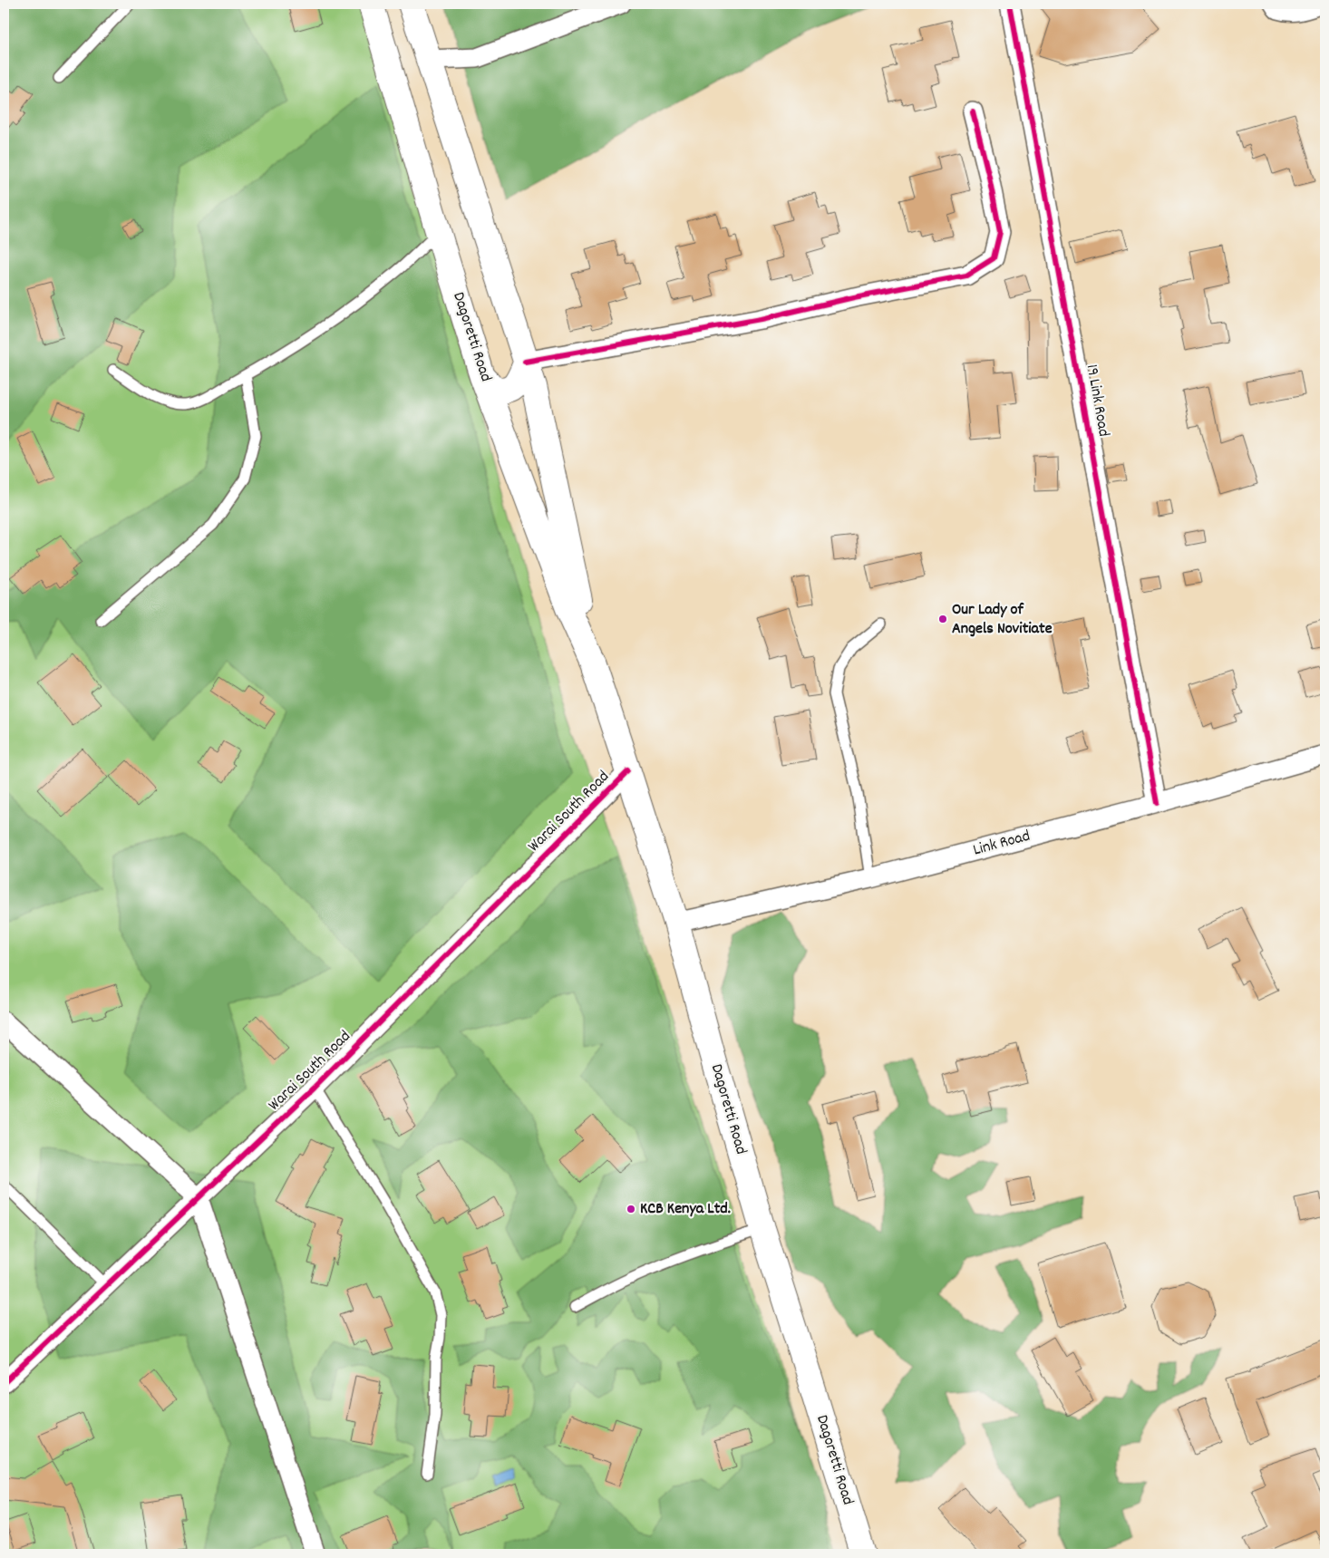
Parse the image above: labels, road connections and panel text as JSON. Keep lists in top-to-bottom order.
{
  "streets": {
    "main road": ["Dagoretti Road"],
    "street": ["19 Link Road", "Warai South Road", "Link Road"]
  },
  "crossings": [
    ["Dagoretti Road", "Warai South Road"],
    ["Dagoretti Road", "Link Road"],
    ["19 Link Road", "Link Road"]
  ],
  "places": ["Our Lady of Angels Novitiate", "KCB Kenya Ltd."]
}
